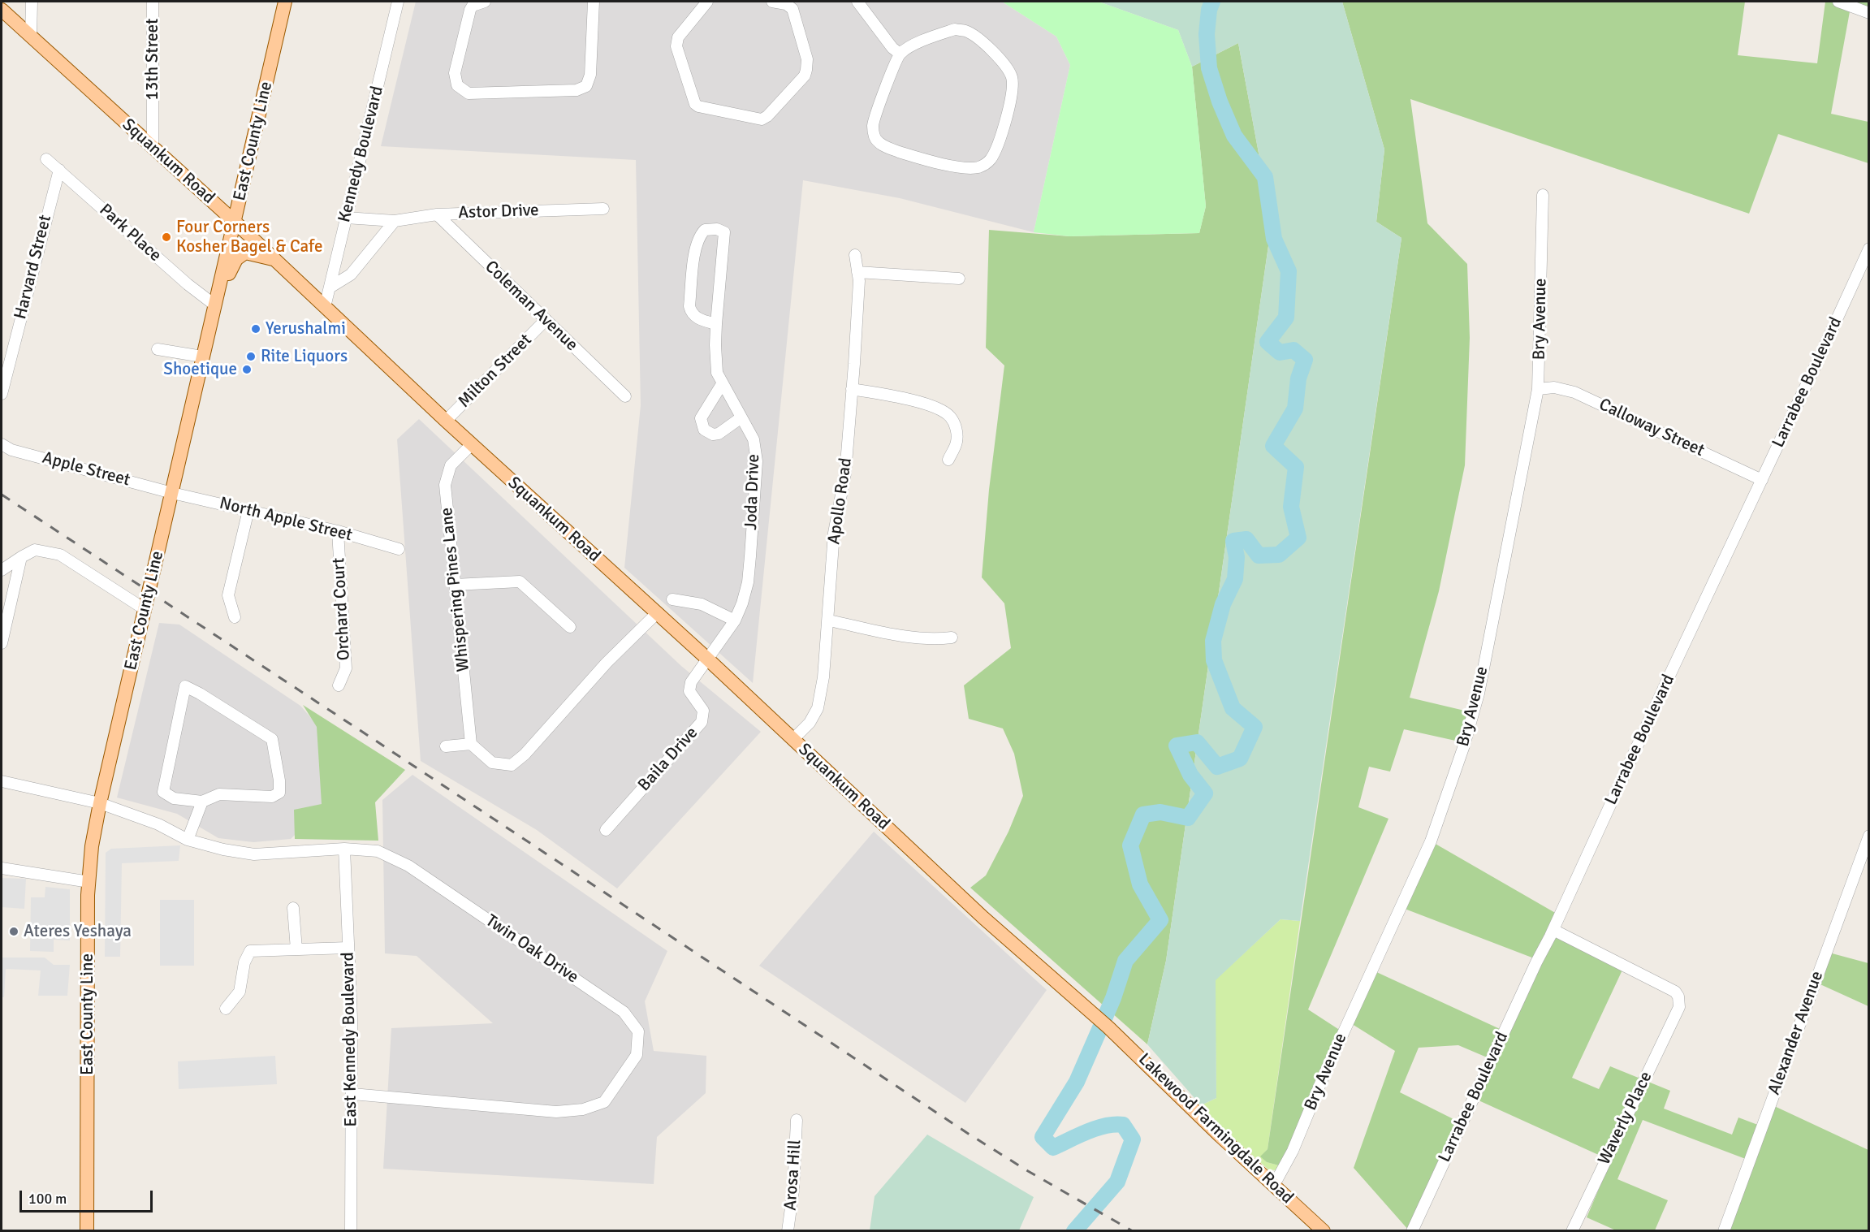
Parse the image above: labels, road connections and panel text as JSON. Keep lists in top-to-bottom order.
{
  "streets": {
    "main road": ["East County Line", "Squankum Road", "Lakewood Farmingdale Road"],
    "street": [
      "13th Street",
      "Kennedy Boulevard",
      "Astor Drive",
      "Park Place",
      "Harvard Street",
      "Coleman Avenue",
      "Bry Avenue",
      "Milton Street",
      "Larrabee Boulevard",
      "Calloway Street",
      "Apple Street",
      "Joda Drive",
      "Apollo Road",
      "North Apple Street",
      "Whispering Pines Lane",
      "Orchard Court",
      "Baila Drive",
      "Twin Oak Drive",
      "Alexander Avenue",
      "East Kennedy Boulevard",
      "Waverly Place",
      "Arosa Hill"
    ]
  },
  "crossings": [
    ["13th Street", "Squankum Road"],
    ["East County Line", "Squankum Road"],
    ["East County Line", "Park Place"],
    ["East County Line", "Apple Street"],
    ["East County Line", "North Apple Street"],
    ["East County Line", "Twin Oak Drive"],
    ["Kennedy Boulevard", "Squankum Road"],
    ["Kennedy Boulevard", "Astor Drive"],
    ["Squankum Road", "Milton Street"],
    ["Squankum Road", "Joda Drive"],
    ["Squankum Road", "Apollo Road"],
    ["Squankum Road", "Whispering Pines Lane"],
    ["Squankum Road", "Baila Drive"],
    ["Squankum Road", "Lakewood Farmingdale Road"],
    ["Astor Drive", "Coleman Avenue"],
    ["Park Place", "Harvard Street"],
    ["Coleman Avenue", "Milton Street"],
    ["Bry Avenue", "Calloway Street"],
    ["Bry Avenue", "Lakewood Farmingdale Road"],
    ["Larrabee Boulevard", "Calloway Street"],
    ["Larrabee Boulevard", "Waverly Place"],
    ["Apple Street", "North Apple Street"],
    ["Joda Drive", "Baila Drive"],
    ["North Apple Street", "Orchard Court"],
    ["Twin Oak Drive", "East Kennedy Boulevard"]
  ],
  "places": [
    "Four Corners Kosher Bagel & Cafe",
    "Yerushalmi",
    "Rite Liquors",
    "Shoetique",
    "Ateres Yeshaya"
  ],
  "scale_bar": "100 m"
}
